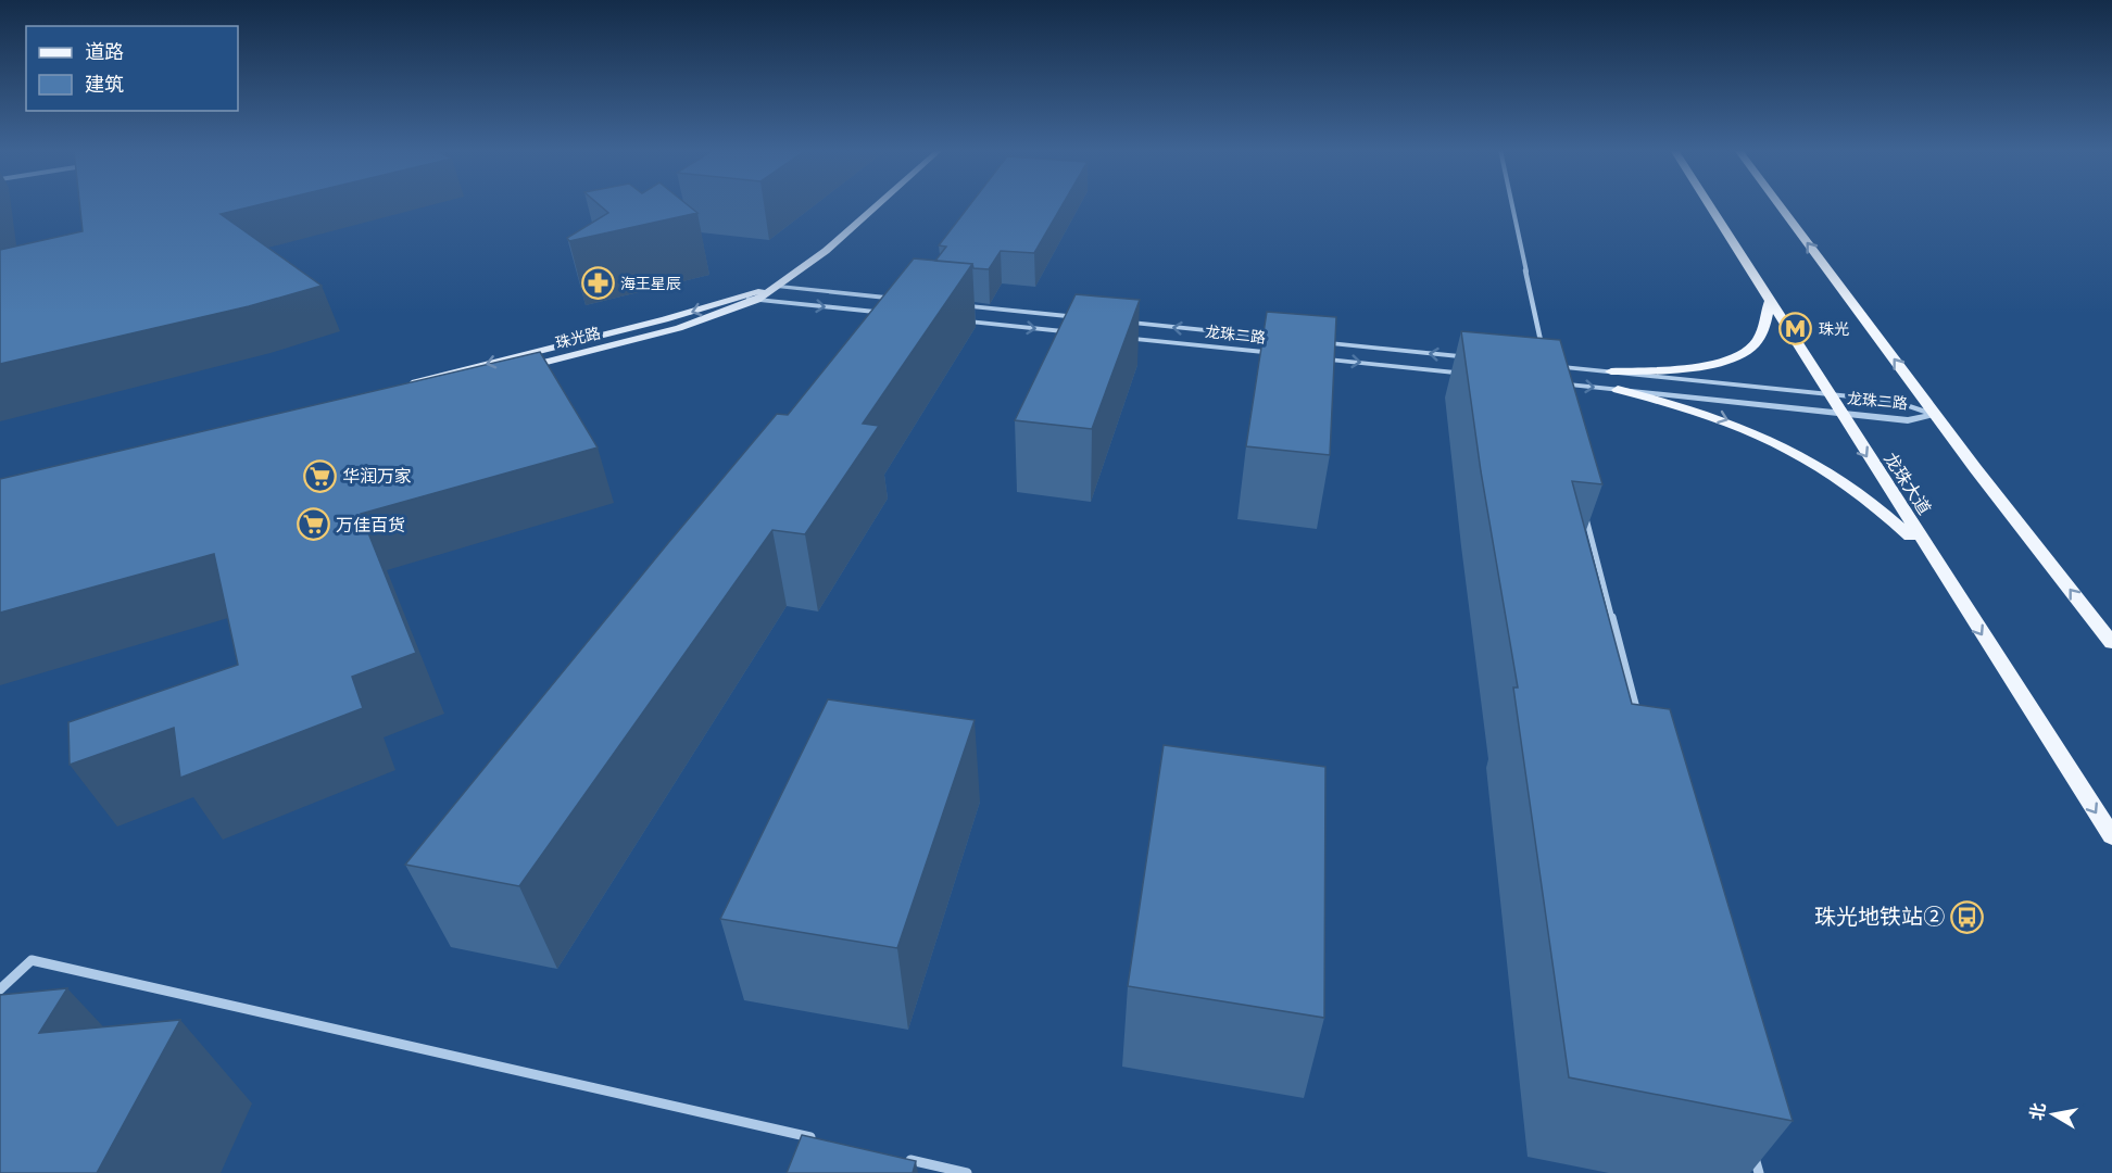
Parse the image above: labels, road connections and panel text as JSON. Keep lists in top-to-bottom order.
{
  "streets": {
    "main road": ["珠光路", "龙珠大道"],
    "street": ["龙珠二路"]
  },
  "crossings": [
    ["龙珠二路", "龙珠大道"]
  ],
  "places": {
    "pharmacy": ["海王星辰"],
    "metro station": ["珠光"],
    "supermarket": ["华润万家", "万佳百货"],
    "bus stop": ["珠光地铁站②"]
  },
  "legend": ["道路", "建筑"],
  "north": "left"
}
